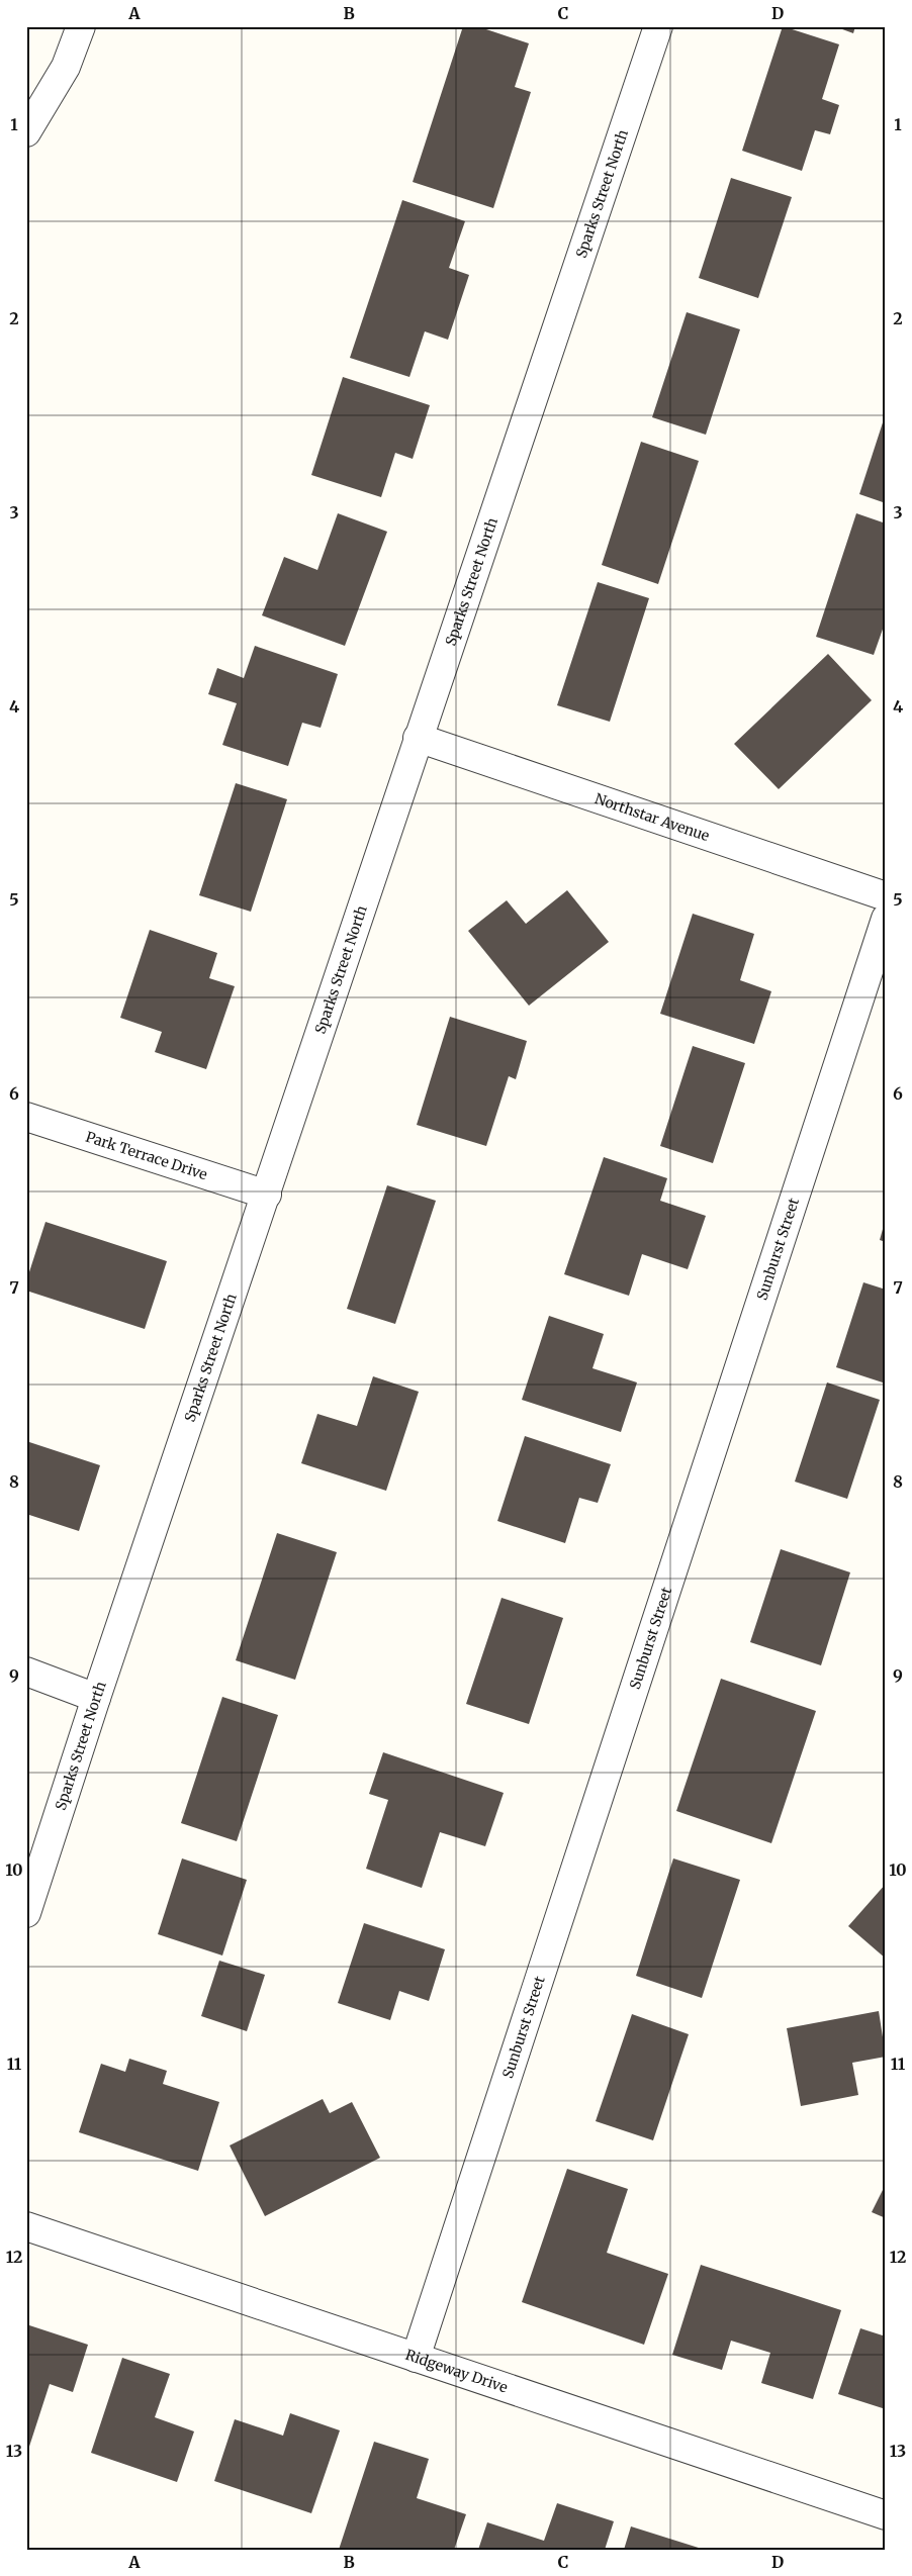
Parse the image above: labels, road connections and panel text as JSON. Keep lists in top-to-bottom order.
{
  "streets": {
    "street": [
      "Sparks Street North",
      "Northstar Avenue",
      "Park Terrace Drive",
      "Sunburst Street",
      "Ridgeway Drive"
    ]
  },
  "crossings": [
    ["Sparks Street North", "Northstar Avenue"],
    ["Sparks Street North", "Park Terrace Drive"],
    ["Sunburst Street", "Ridgeway Drive"]
  ],
  "grid": {
    "columns": [
      "A",
      "B",
      "C",
      "D"
    ],
    "rows": [
      "1",
      "2",
      "3",
      "4",
      "5",
      "6",
      "7",
      "8",
      "9",
      "10",
      "11",
      "12",
      "13"
    ]
  }
}
